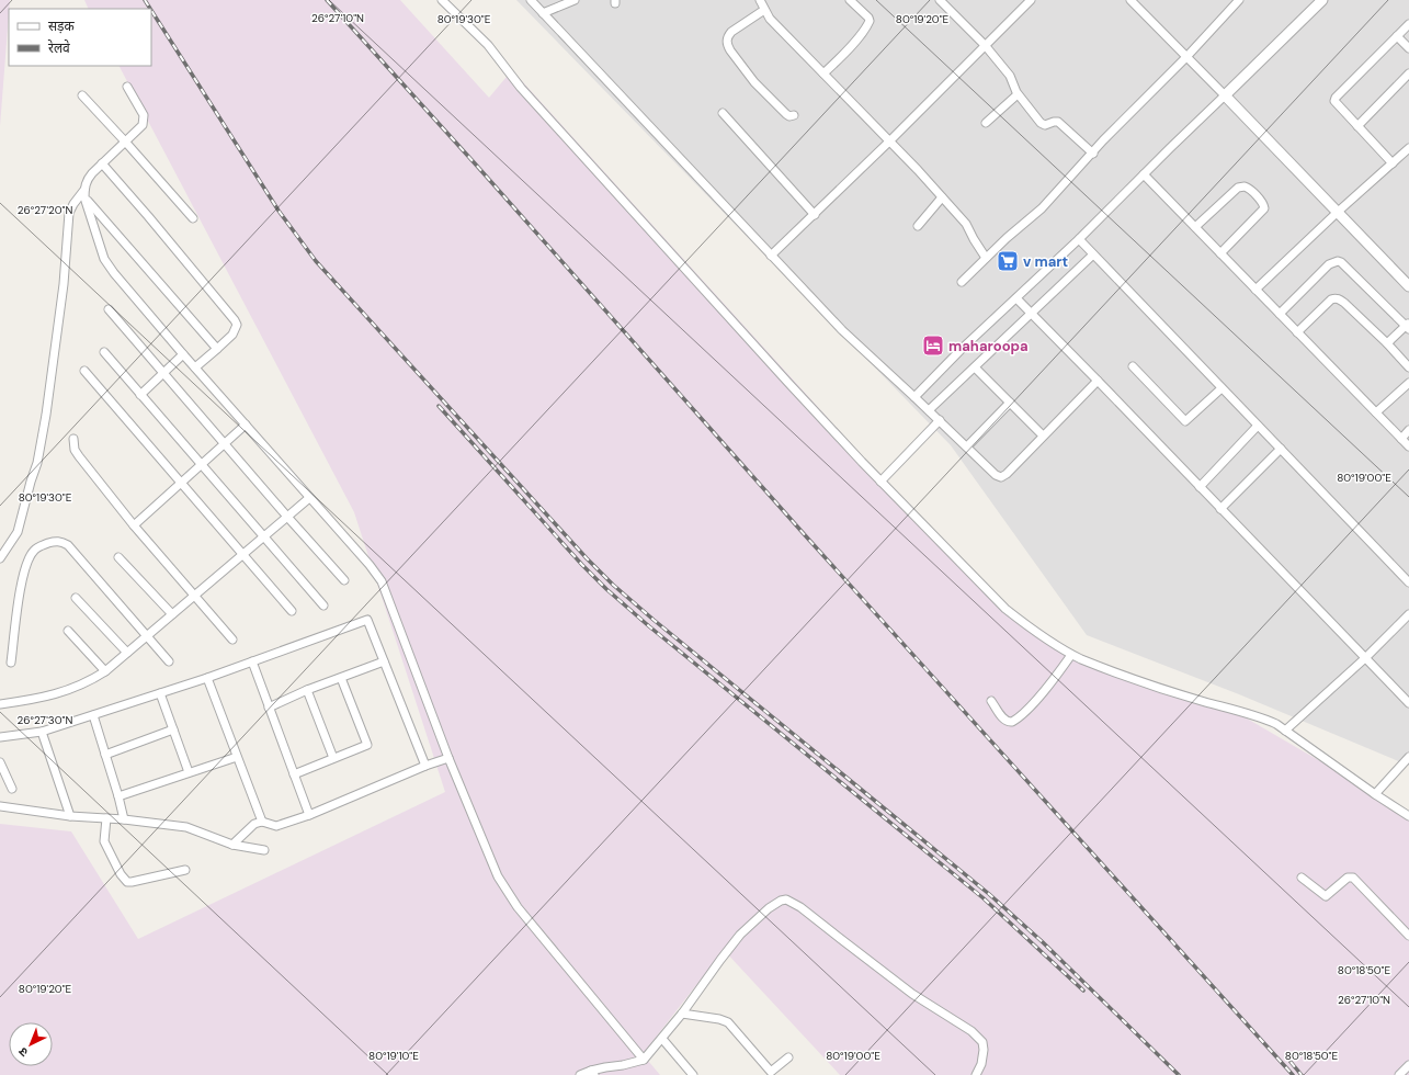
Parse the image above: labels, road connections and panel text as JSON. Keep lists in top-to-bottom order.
{
  "places": {
    "supermarket": ["v mart"],
    "hotel": ["maharoopa"]
  },
  "legend": ["सड़क", "रेलवे"],
  "north": "bottom left",
  "coordinates": [
    "26°27'10\"N",
    "80°19'30\"E",
    "80°19'20\"E",
    "26°27'20\"N",
    "80°19'00\"E",
    "26°27'30\"N",
    "80°18'50\"E",
    "80°19'10\"E"
  ]
}
